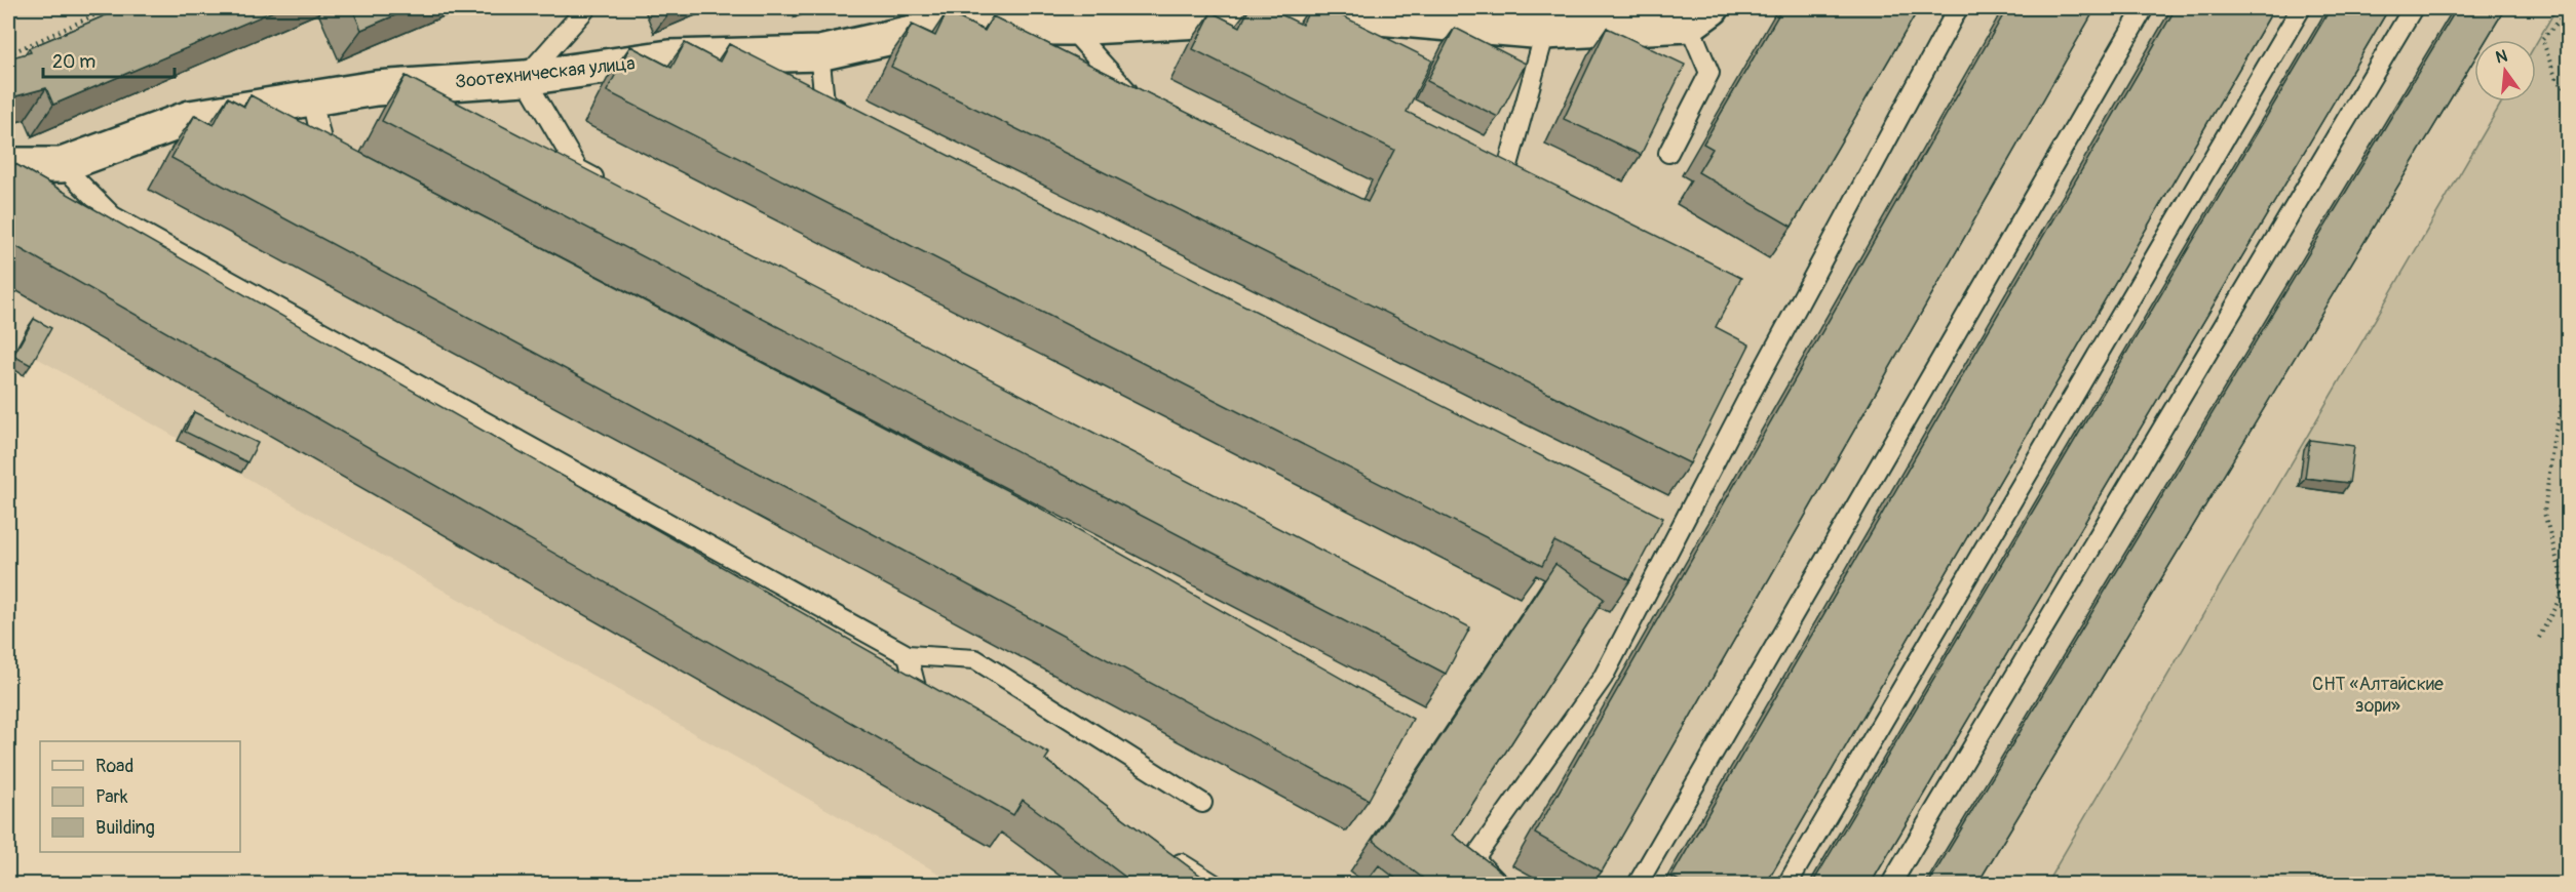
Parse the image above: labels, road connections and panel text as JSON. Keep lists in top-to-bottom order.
{
  "streets": {
    "street": ["Зоотехническая улица"]
  },
  "parks": ["СНТ «Алтайские зори»"],
  "legend": ["Road", "Park", "Building"],
  "scale_bar": "20 m",
  "north": "top"
}
